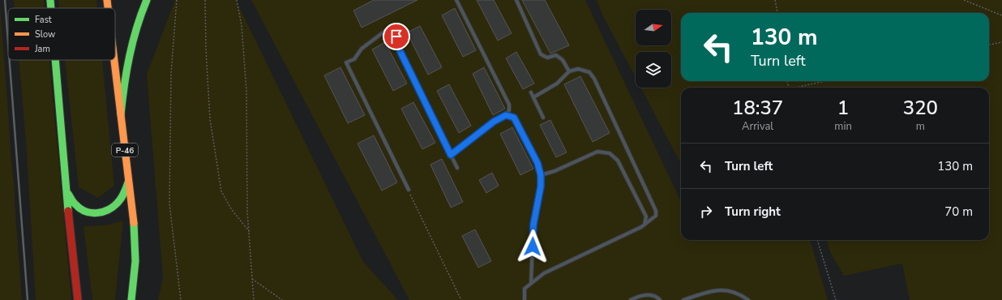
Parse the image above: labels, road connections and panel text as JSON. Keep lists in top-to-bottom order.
{
  "streets": {
    "main road": ["Р-46"]
  },
  "legend": ["Fast", "Slow", "Jam"],
  "north": "right",
  "page": {
    "turn": ["130 m", "Turn left"],
    "eta": [
      "18:37",
      "Arrival",
      "1",
      "min",
      "320",
      "m"
    ],
    "list": [
      {
        "name": "Turn left",
        "value": "130 m"
      },
      {
        "name": "Turn right",
        "value": "70 m"
      }
    ]
  }
}
